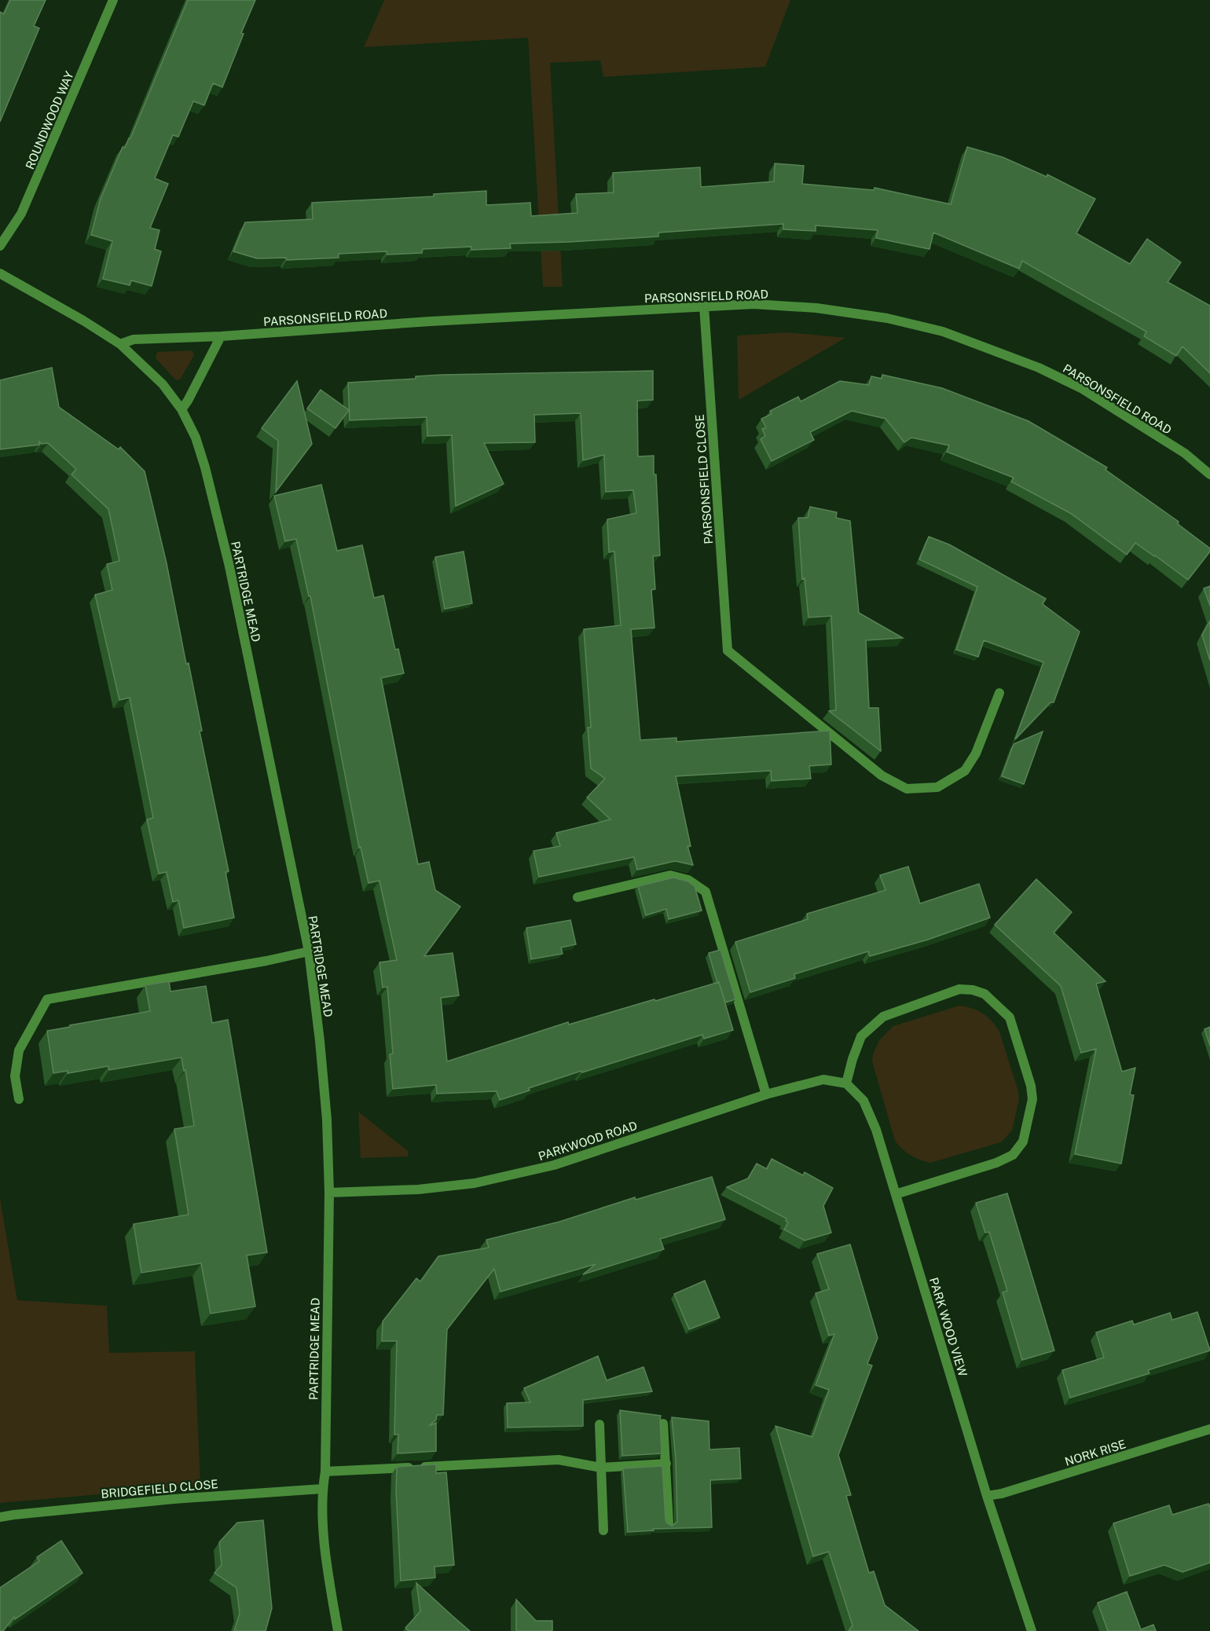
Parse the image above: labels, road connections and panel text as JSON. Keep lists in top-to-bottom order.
{
  "streets": {
    "street": [
      "ROUNDWOOD WAY",
      "PARSONSFIELD ROAD",
      "PARSONSFIELD CLOSE",
      "PARTRIDGE MEAD",
      "PARKWOOD ROAD",
      "PARK WOOD VIEW",
      "NORK RISE",
      "BRIDGEFIELD CLOSE"
    ]
  },
  "crossings": [
    ["PARSONSFIELD ROAD", "PARSONSFIELD CLOSE"],
    ["PARSONSFIELD ROAD", "PARTRIDGE MEAD"],
    ["PARTRIDGE MEAD", "PARKWOOD ROAD"],
    ["PARTRIDGE MEAD", "BRIDGEFIELD CLOSE"],
    ["PARKWOOD ROAD", "PARK WOOD VIEW"],
    ["PARK WOOD VIEW", "NORK RISE"]
  ]
}
